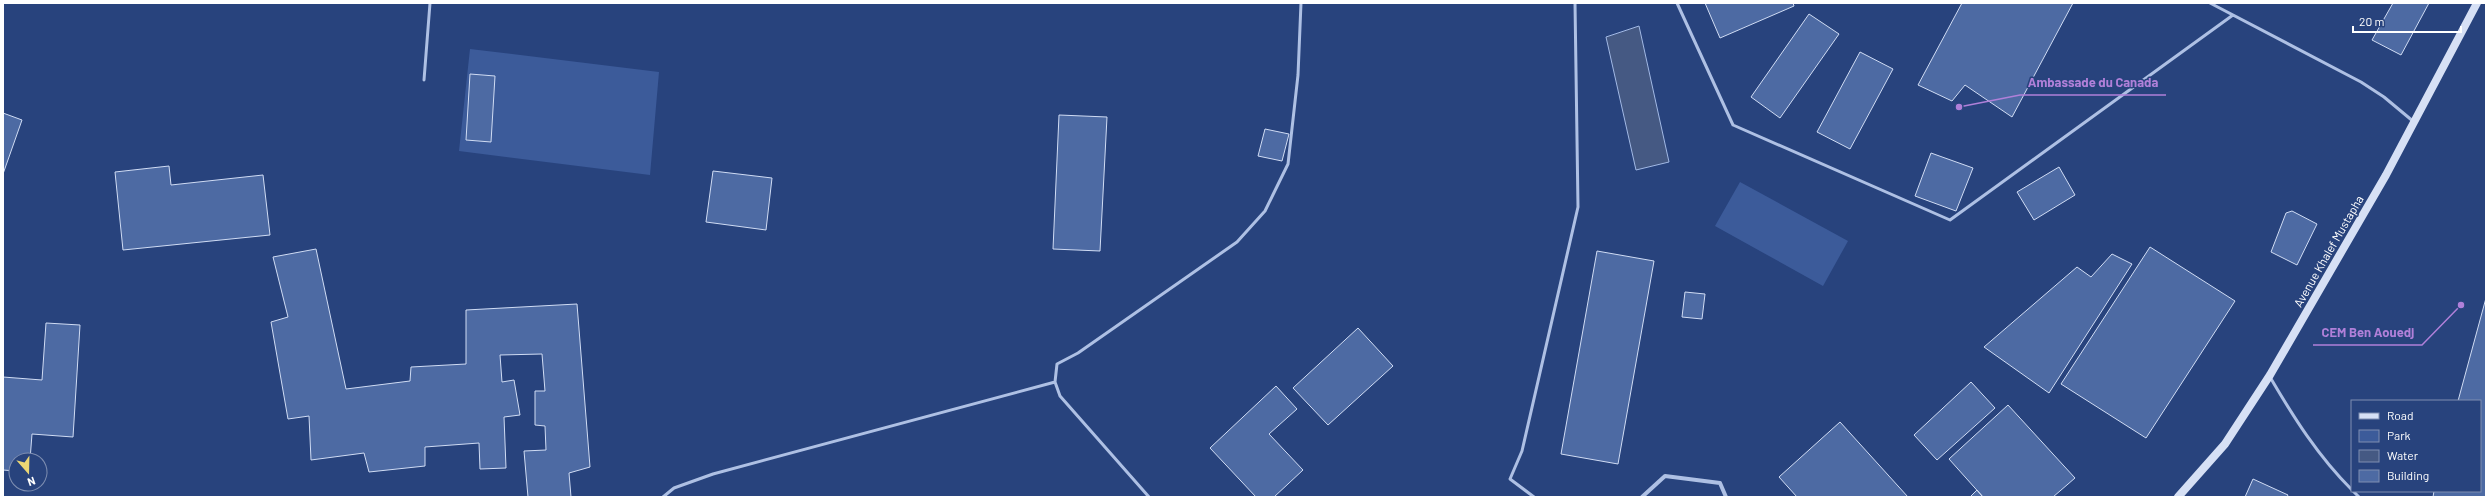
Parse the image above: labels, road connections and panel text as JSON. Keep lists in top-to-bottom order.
{
  "streets": {
    "main road": ["Avenue Khalef Mustapha"]
  },
  "places": ["Ambassade du Canada", "CEM Ben Aouedj"],
  "legend": [
    "Road",
    "Park",
    "Water",
    "Building"
  ],
  "scale_bar": "20 m",
  "north": "bottom"
}
